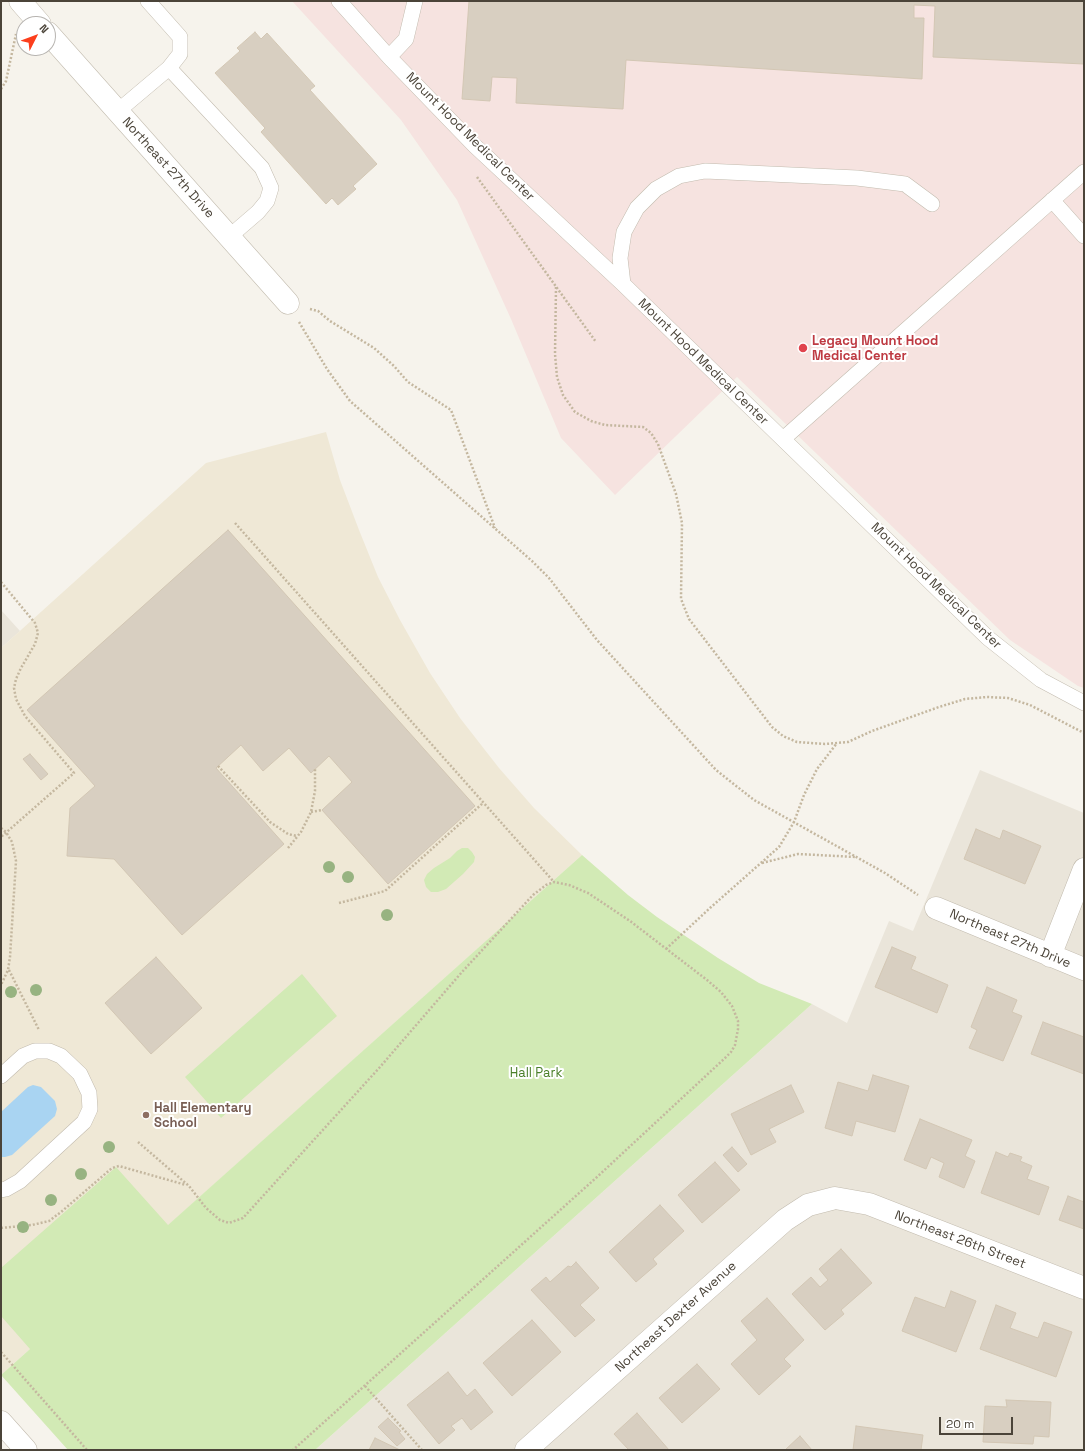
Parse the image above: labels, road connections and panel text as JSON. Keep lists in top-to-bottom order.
{
  "streets": {
    "street": ["Northeast 27th Drive", "Northeast 26th Street", "Northeast Dexter Avenue"],
    "lane": ["Mount Hood Medical Center"]
  },
  "crossings": [
    ["Northeast 26th Street", "Northeast Dexter Avenue"]
  ],
  "parks": ["Hall Park"],
  "places": ["Legacy Mount Hood Medical Center", "Hall Elementary School"],
  "scale_bar": "20 m",
  "north": "top right"
}
